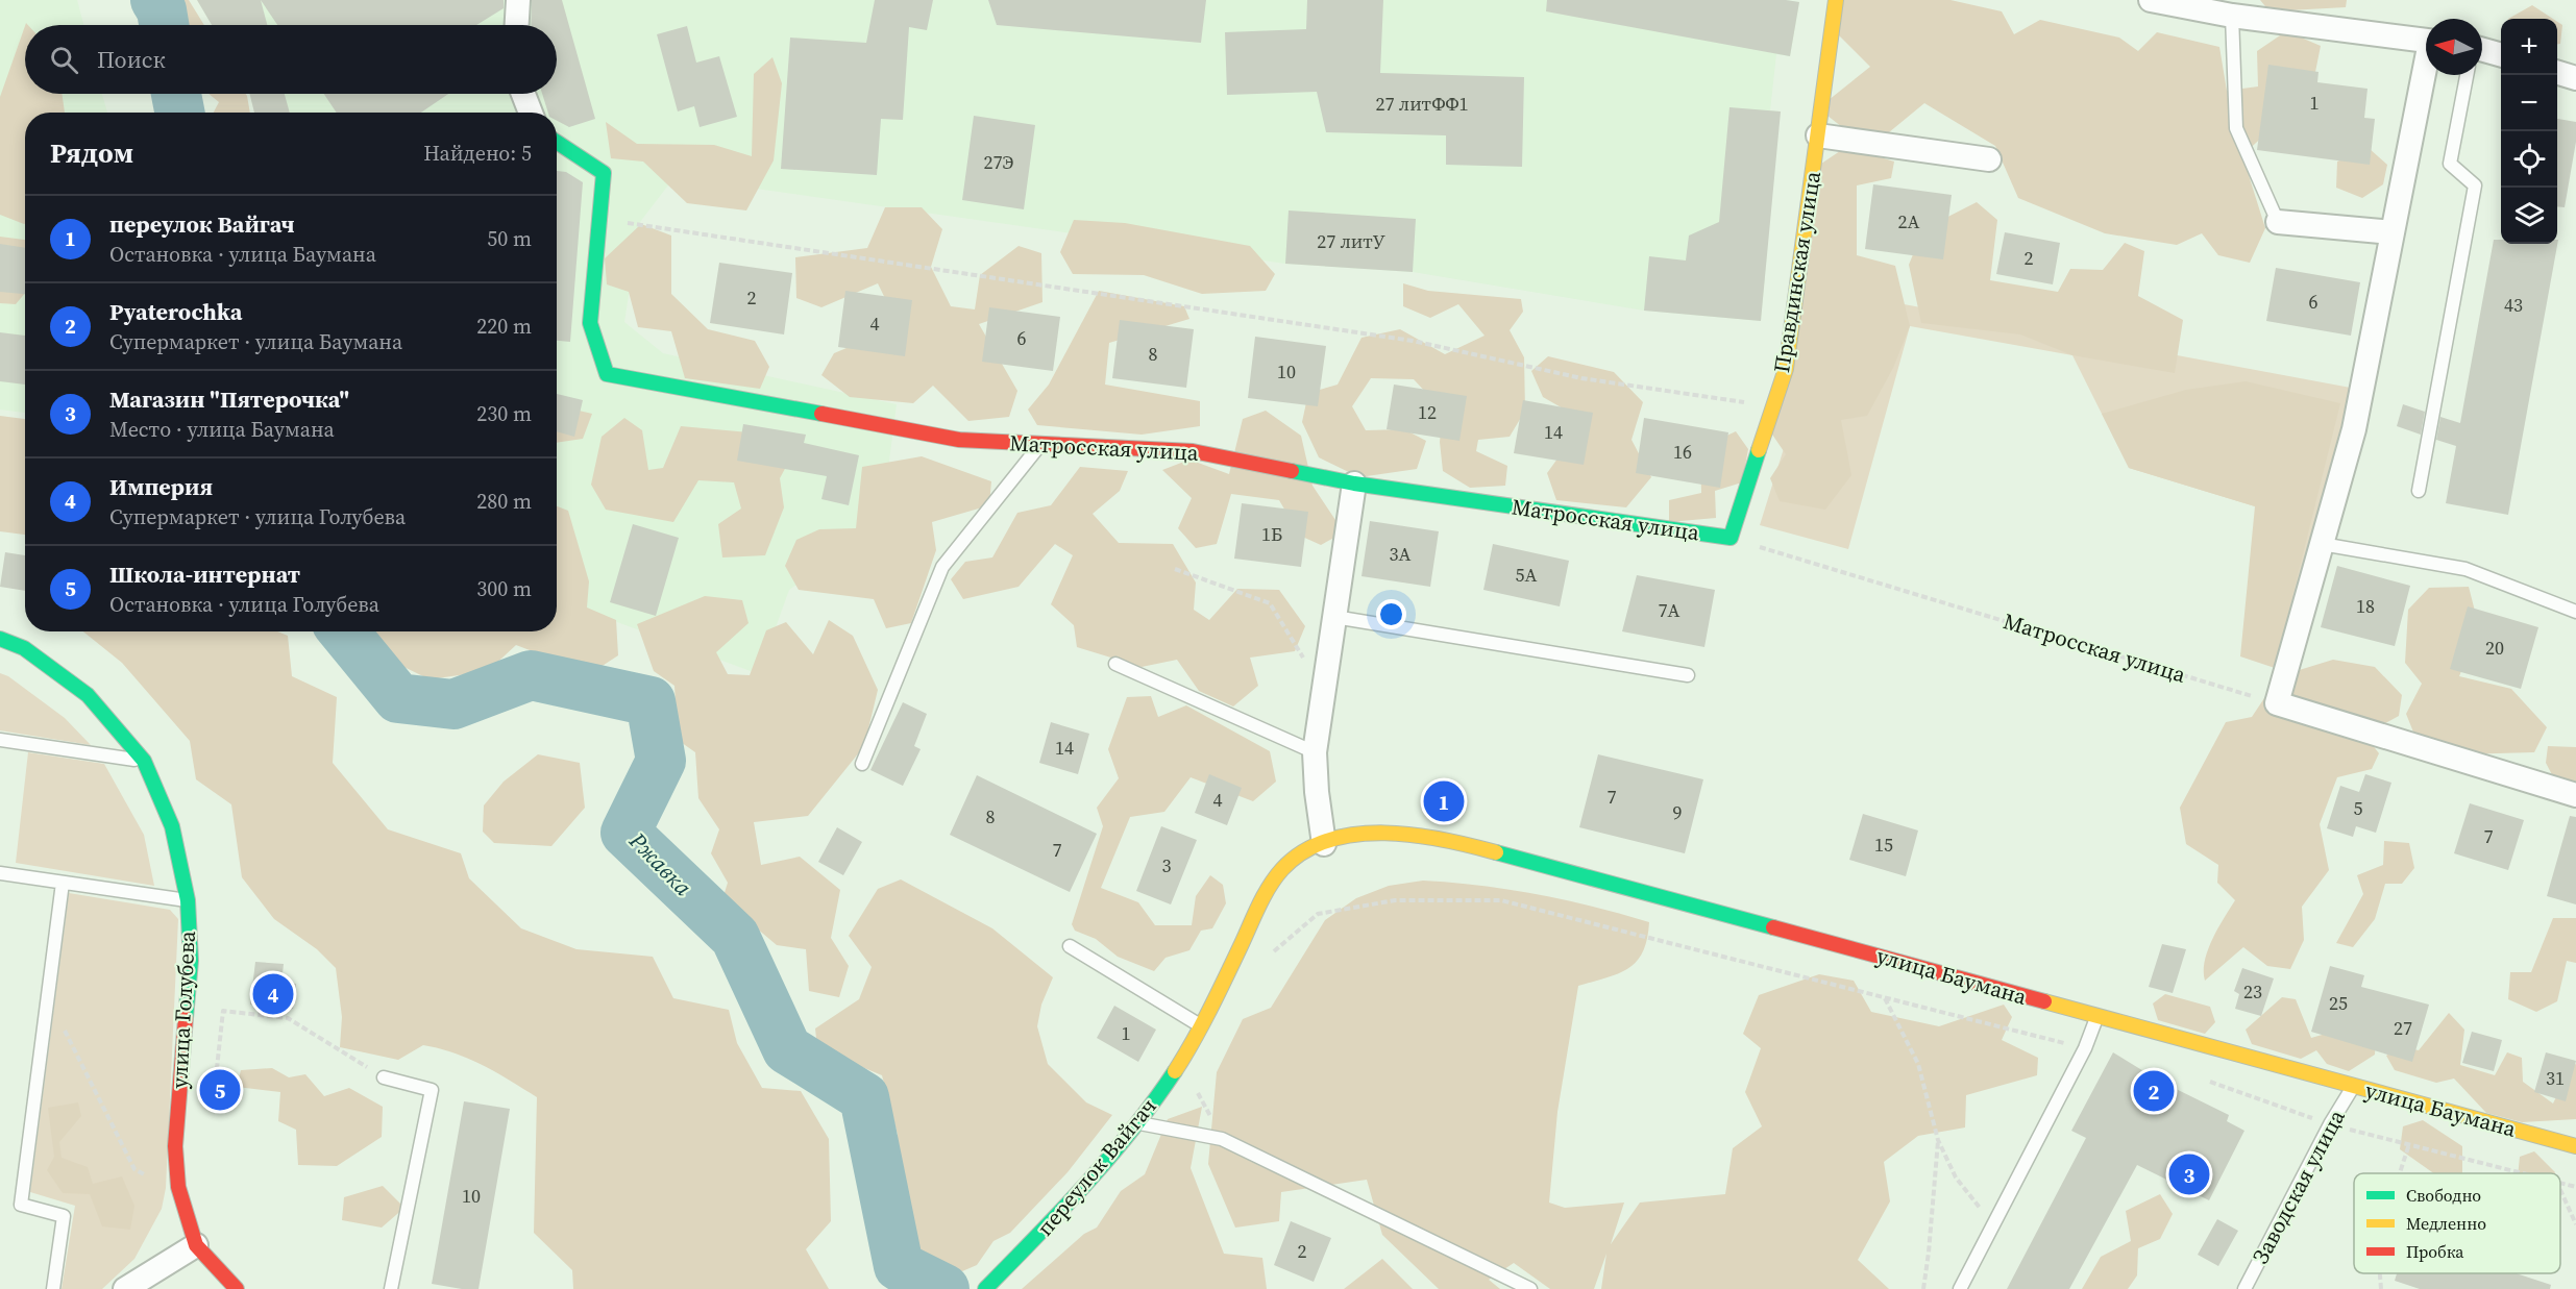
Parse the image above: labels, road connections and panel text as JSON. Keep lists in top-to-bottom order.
{
  "streets": {
    "street": [
      "Правдинская улица",
      "Матросская улица",
      "улица Баумана",
      "улица Голубева",
      "переулок Вайгач"
    ],
    "lane": ["Заводская улица"]
  },
  "crossings": [
    ["Правдинская улица", "Матросская улица"],
    ["улица Баумана", "переулок Вайгач"],
    ["улица Баумана", "Заводская улица"]
  ],
  "water": ["Ржавка"],
  "house_numbers": [
    "1",
    "27 литФФ1",
    "27Э",
    "2А",
    "27 литУ",
    "2",
    "2",
    "6",
    "43",
    "4",
    "6",
    "8",
    "10",
    "12",
    "14",
    "16",
    "1Б",
    "3А",
    "5А",
    "18",
    "7А",
    "20",
    "14",
    "7",
    "4",
    "5",
    "9",
    "8",
    "7",
    "15",
    "7",
    "3",
    "23",
    "25",
    "27",
    "1",
    "31",
    "10",
    "2"
  ],
  "legend": ["Свободно", "Медленно", "Пробка"],
  "north": "left",
  "page": {
    "map_buttons": ["+", "−"],
    "search": "Поиск",
    "heading": ["Рядом", "Найдено: 5"],
    "list": [
      {
        "mark": "1",
        "name": "переулок Вайгач",
        "note": "Остановка · улица Баумана",
        "value": "50 m"
      },
      {
        "mark": "2",
        "name": "Pyaterochka",
        "note": "Супермаркет · улица Баумана",
        "value": "220 m"
      },
      {
        "mark": "3",
        "name": "Магазин \"Пятерочка\"",
        "note": "Место · улица Баумана",
        "value": "230 m"
      },
      {
        "mark": "4",
        "name": "Империя",
        "note": "Супермаркет · улица Голубева",
        "value": "280 m"
      },
      {
        "mark": "5",
        "name": "Школа-интернат",
        "note": "Остановка · улица Голубева",
        "value": "300 m"
      }
    ],
    "pins": [
      "1",
      "4",
      "5",
      "2",
      "3"
    ]
  }
}
